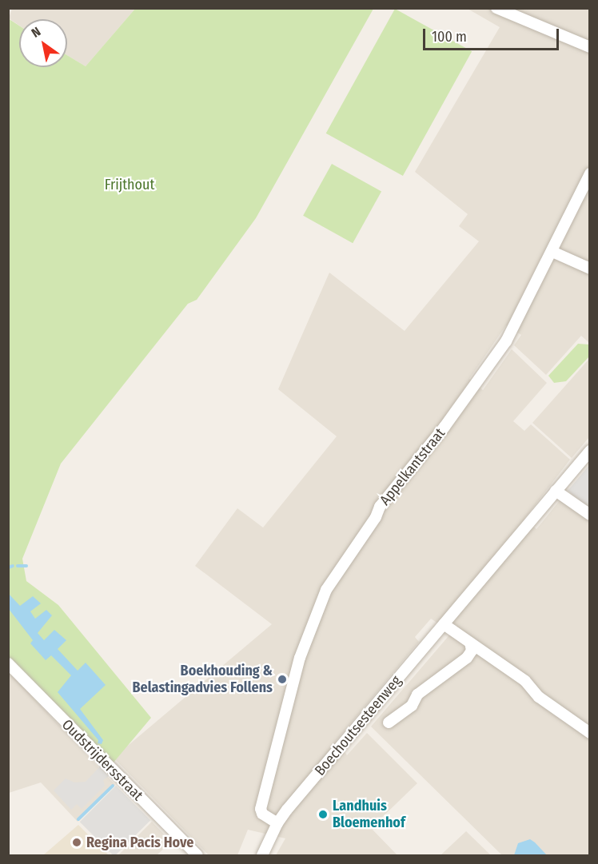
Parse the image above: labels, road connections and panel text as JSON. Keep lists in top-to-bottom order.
{
  "streets": {
    "street": ["Appelkantstraat", "Boechoutsesteenweg", "Oudstrijdersstraat"]
  },
  "crossings": [
    ["Appelkantstraat", "Boechoutsesteenweg"]
  ],
  "parks": ["Frijthout"],
  "places": ["Boekhouding & Belastingadvies Follens", "Landhuis Bloemenhof", "Regina Pacis Hove"],
  "scale_bar": "100 m",
  "north": "top left"
}
